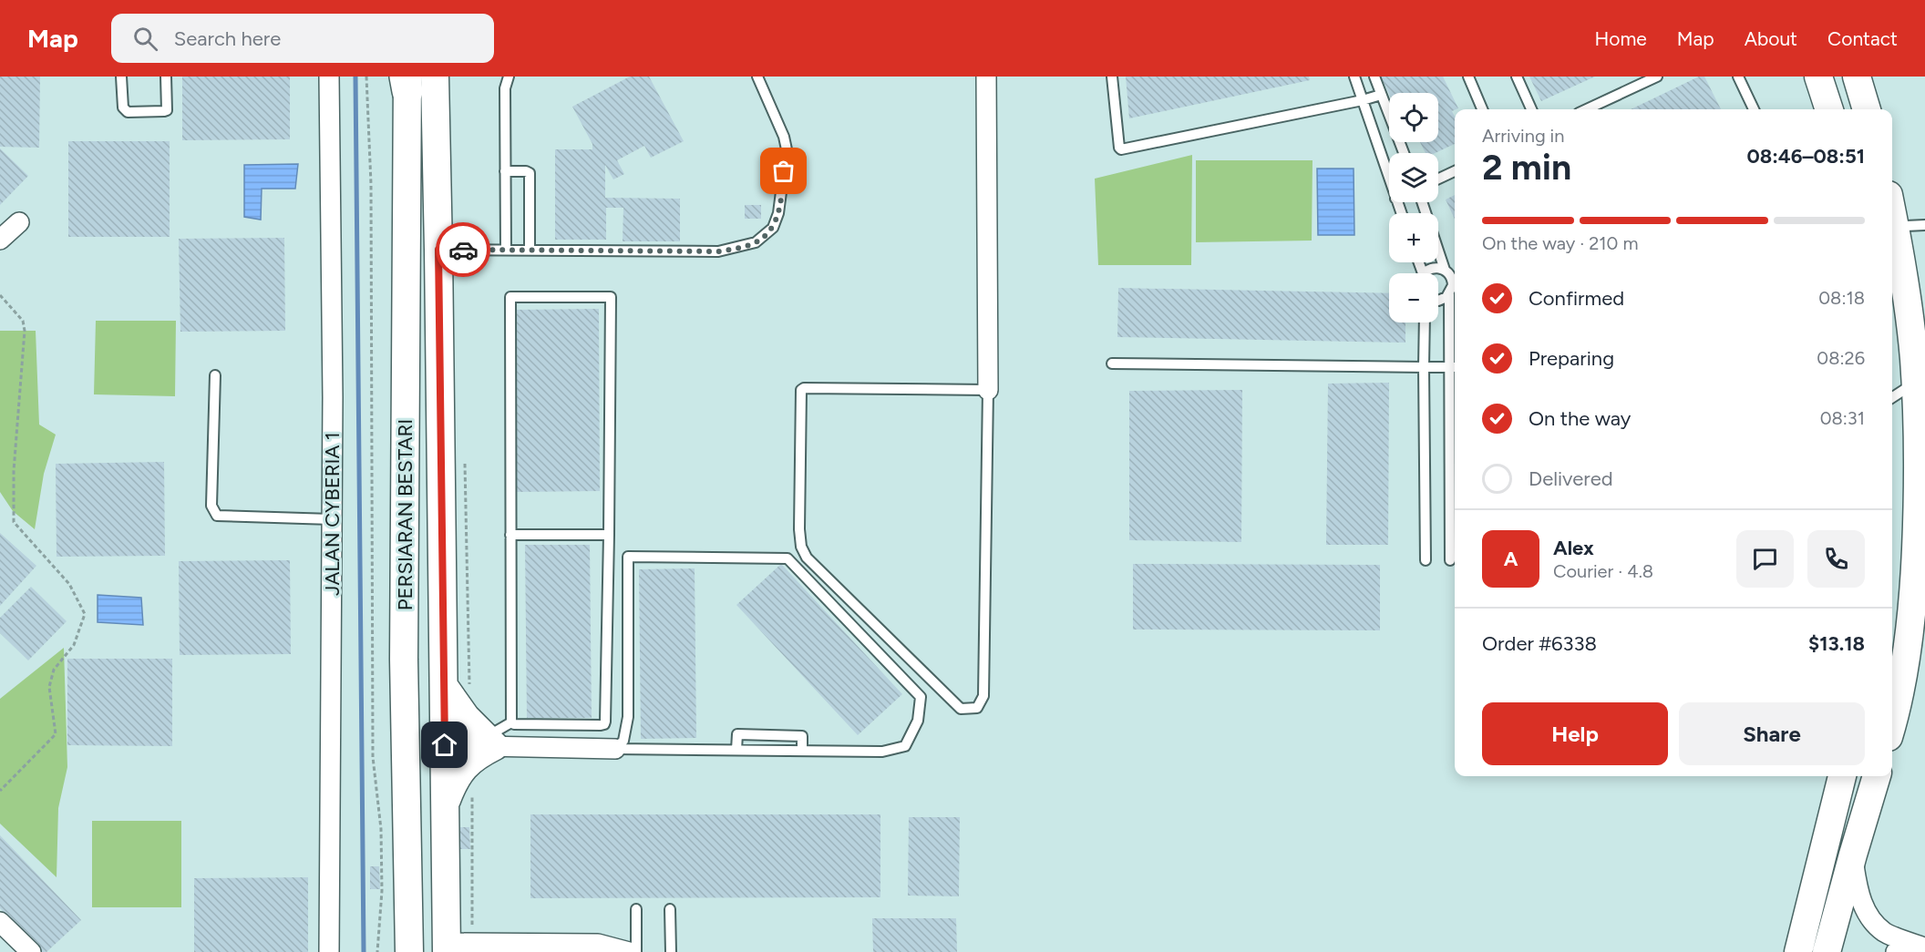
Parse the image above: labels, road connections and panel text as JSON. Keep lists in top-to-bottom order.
{
  "streets": {
    "main road": ["PERSIARAN BESTARI"],
    "street": ["JALAN CYBERIA 1"]
  },
  "page": {
    "header": "Map",
    "search": "Search here",
    "nav": [
      "Home",
      "Map",
      "About",
      "Contact"
    ],
    "map_buttons": ["+", "−"],
    "heading": ["2 min", "Arriving in", "08:46–08:51"],
    "panel": [
      "Alex",
      "Courier · 4.8",
      "Order #6338",
      "$13.18"
    ],
    "bar": "On the way · 210 m",
    "list": [
      ["Confirmed", "08:18"],
      ["Preparing", "08:26"],
      ["On the way", "08:31"],
      "Delivered"
    ],
    "round": "A",
    "buttons": ["Help", "Share"]
  }
}
